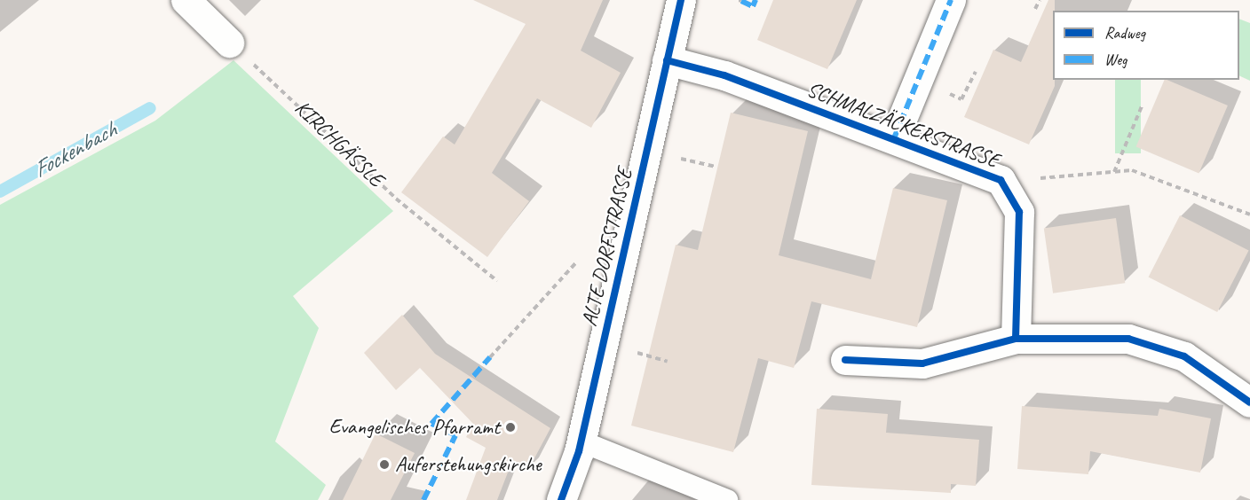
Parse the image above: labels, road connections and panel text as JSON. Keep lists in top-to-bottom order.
{
  "streets": {
    "street": ["SCHMALZÄCKERSTRASSE", "ALTE DORFSTRASSE"],
    "path": ["KIRCHGÄSSLE"]
  },
  "crossings": [
    ["SCHMALZÄCKERSTRASSE", "ALTE DORFSTRASSE"]
  ],
  "water": ["Fockenbach"],
  "places": ["Evangelisches Pfarramt", "Auferstehungskirche"],
  "legend": ["Radweg", "Weg"]
}
